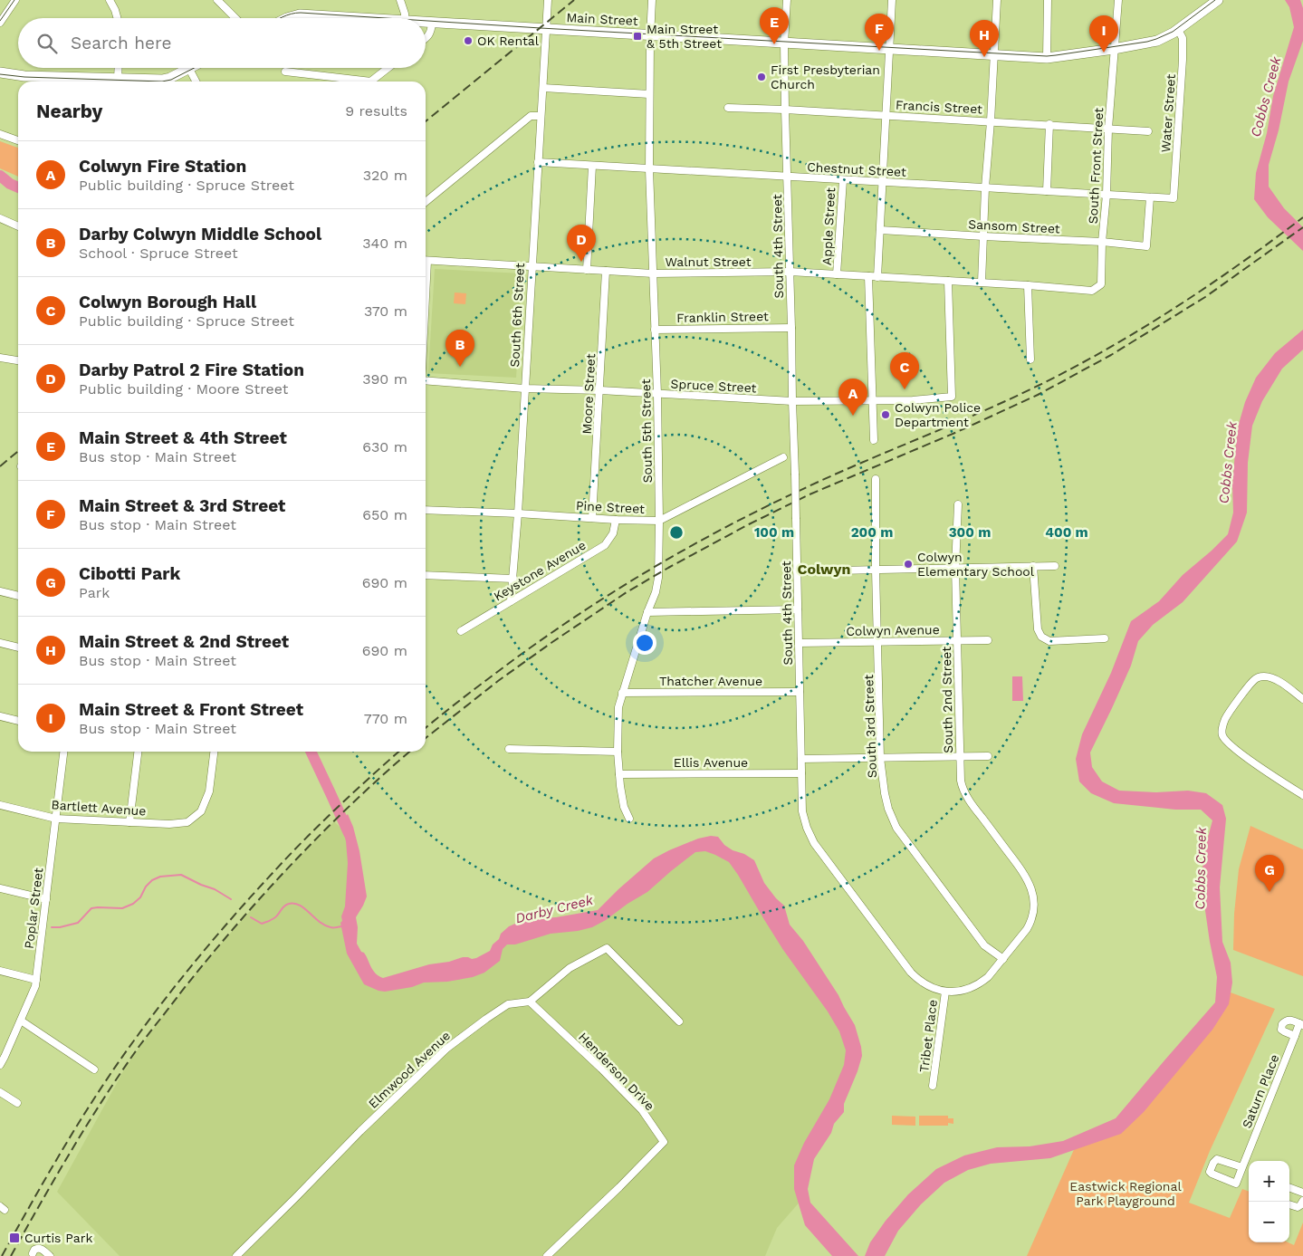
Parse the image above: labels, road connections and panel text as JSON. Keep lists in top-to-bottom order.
{
  "streets": {
    "main road": ["Main Street"],
    "street": [
      "Francis Street",
      "Water Street",
      "South Front Street",
      "Chestnut Street",
      "Apple Street",
      "Sansom Street",
      "South 4th Street",
      "Walnut Street",
      "South 6th Street",
      "Franklin Street",
      "Spruce Street",
      "Moore Street",
      "South 5th Street",
      "Pine Street",
      "Keystone Avenue",
      "Colwyn Avenue",
      "Thatcher Avenue",
      "South 2nd Street",
      "South 3rd Street",
      "Ellis Avenue",
      "Bartlett Avenue",
      "Poplar Street",
      "Tribet Place",
      "Elmwood Avenue",
      "Henderson Drive",
      "Saturn Place"
    ]
  },
  "crossings": [
    ["Main Street", "Water Street"],
    ["Main Street", "South Front Street"],
    ["Main Street", "South 4th Street"],
    ["Main Street", "South 6th Street"],
    ["Main Street", "South 5th Street"],
    ["Francis Street", "South Front Street"],
    ["Francis Street", "South 4th Street"],
    ["Water Street", "Chestnut Street"],
    ["South Front Street", "Chestnut Street"],
    ["South Front Street", "Sansom Street"],
    ["South Front Street", "Walnut Street"],
    ["Chestnut Street", "Apple Street"],
    ["Chestnut Street", "Sansom Street"],
    ["Chestnut Street", "South 4th Street"],
    ["Chestnut Street", "South 6th Street"],
    ["Chestnut Street", "South 5th Street"],
    ["Apple Street", "Walnut Street"],
    ["South 4th Street", "Walnut Street"],
    ["South 4th Street", "Franklin Street"],
    ["South 4th Street", "Spruce Street"],
    ["South 4th Street", "Colwyn Avenue"],
    ["South 4th Street", "Thatcher Avenue"],
    ["South 4th Street", "Ellis Avenue"],
    ["South 4th Street", "Tribet Place"],
    ["Walnut Street", "South 6th Street"],
    ["Walnut Street", "Spruce Street"],
    ["Walnut Street", "Moore Street"],
    ["Walnut Street", "South 5th Street"],
    ["South 6th Street", "Spruce Street"],
    ["South 6th Street", "Pine Street"],
    ["South 6th Street", "Keystone Avenue"],
    ["Franklin Street", "South 5th Street"],
    ["Spruce Street", "Moore Street"],
    ["Spruce Street", "South 5th Street"],
    ["Moore Street", "Pine Street"],
    ["South 5th Street", "Pine Street"],
    ["South 5th Street", "Thatcher Avenue"],
    ["South 5th Street", "Ellis Avenue"],
    ["Pine Street", "Keystone Avenue"],
    ["Colwyn Avenue", "South 2nd Street"],
    ["Colwyn Avenue", "South 3rd Street"],
    ["South 2nd Street", "Tribet Place"],
    ["South 3rd Street", "Tribet Place"],
    ["Bartlett Avenue", "Poplar Street"],
    ["Elmwood Avenue", "Henderson Drive"]
  ],
  "districts": ["Colwyn"],
  "water": ["Cobbs Creek", "Darby Creek"],
  "parks": ["Eastwick Regional Park Playground"],
  "places": {
    "transit": ["Main Street & 5th Street", "Curtis Park"],
    "other": [
      "OK Rental",
      "First Presbyterian Church",
      "Colwyn Police Department",
      "Colwyn Elementary School"
    ]
  },
  "page": {
    "pins": [
      "E",
      "F",
      "I",
      "H",
      "D",
      "B",
      "C",
      "A",
      "G"
    ],
    "search": "Search here",
    "heading": ["Nearby", "9 results"],
    "list": [
      {
        "mark": "A",
        "name": "Colwyn Fire Station",
        "note": "Public building · Spruce Street",
        "value": "320 m"
      },
      {
        "mark": "B",
        "name": "Darby Colwyn Middle School",
        "note": "School · Spruce Street",
        "value": "340 m"
      },
      {
        "mark": "C",
        "name": "Colwyn Borough Hall",
        "note": "Public building · Spruce Street",
        "value": "370 m"
      },
      {
        "mark": "D",
        "name": "Darby Patrol 2 Fire Station",
        "note": "Public building · Moore Street",
        "value": "390 m"
      },
      {
        "mark": "E",
        "name": "Main Street & 4th Street",
        "note": "Bus stop · Main Street",
        "value": "630 m"
      },
      {
        "mark": "F",
        "name": "Main Street & 3rd Street",
        "note": "Bus stop · Main Street",
        "value": "650 m"
      },
      {
        "mark": "G",
        "name": "Cibotti Park",
        "note": "Park",
        "value": "690 m"
      },
      {
        "mark": "H",
        "name": "Main Street & 2nd Street",
        "note": "Bus stop · Main Street",
        "value": "690 m"
      },
      {
        "mark": "I",
        "name": "Main Street & Front Street",
        "note": "Bus stop · Main Street",
        "value": "770 m"
      }
    ],
    "map_buttons": ["+", "−"]
  },
  "rings": [
    "100 m",
    "200 m",
    "300 m",
    "400 m"
  ]
}
